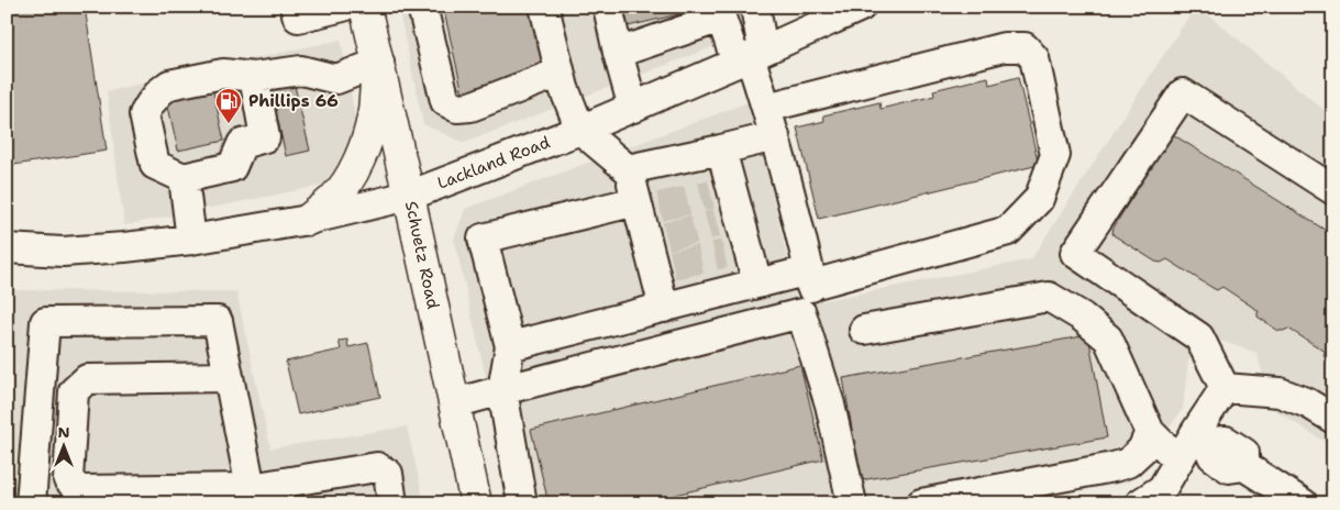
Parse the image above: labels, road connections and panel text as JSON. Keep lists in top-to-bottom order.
{
  "streets": {
    "main road": ["Schuetz Road"],
    "street": ["Lackland Road"]
  },
  "crossings": [
    ["Lackland Road", "Schuetz Road"]
  ],
  "places": {
    "fuel station": ["Phillips 66"]
  },
  "north": "top"
}
